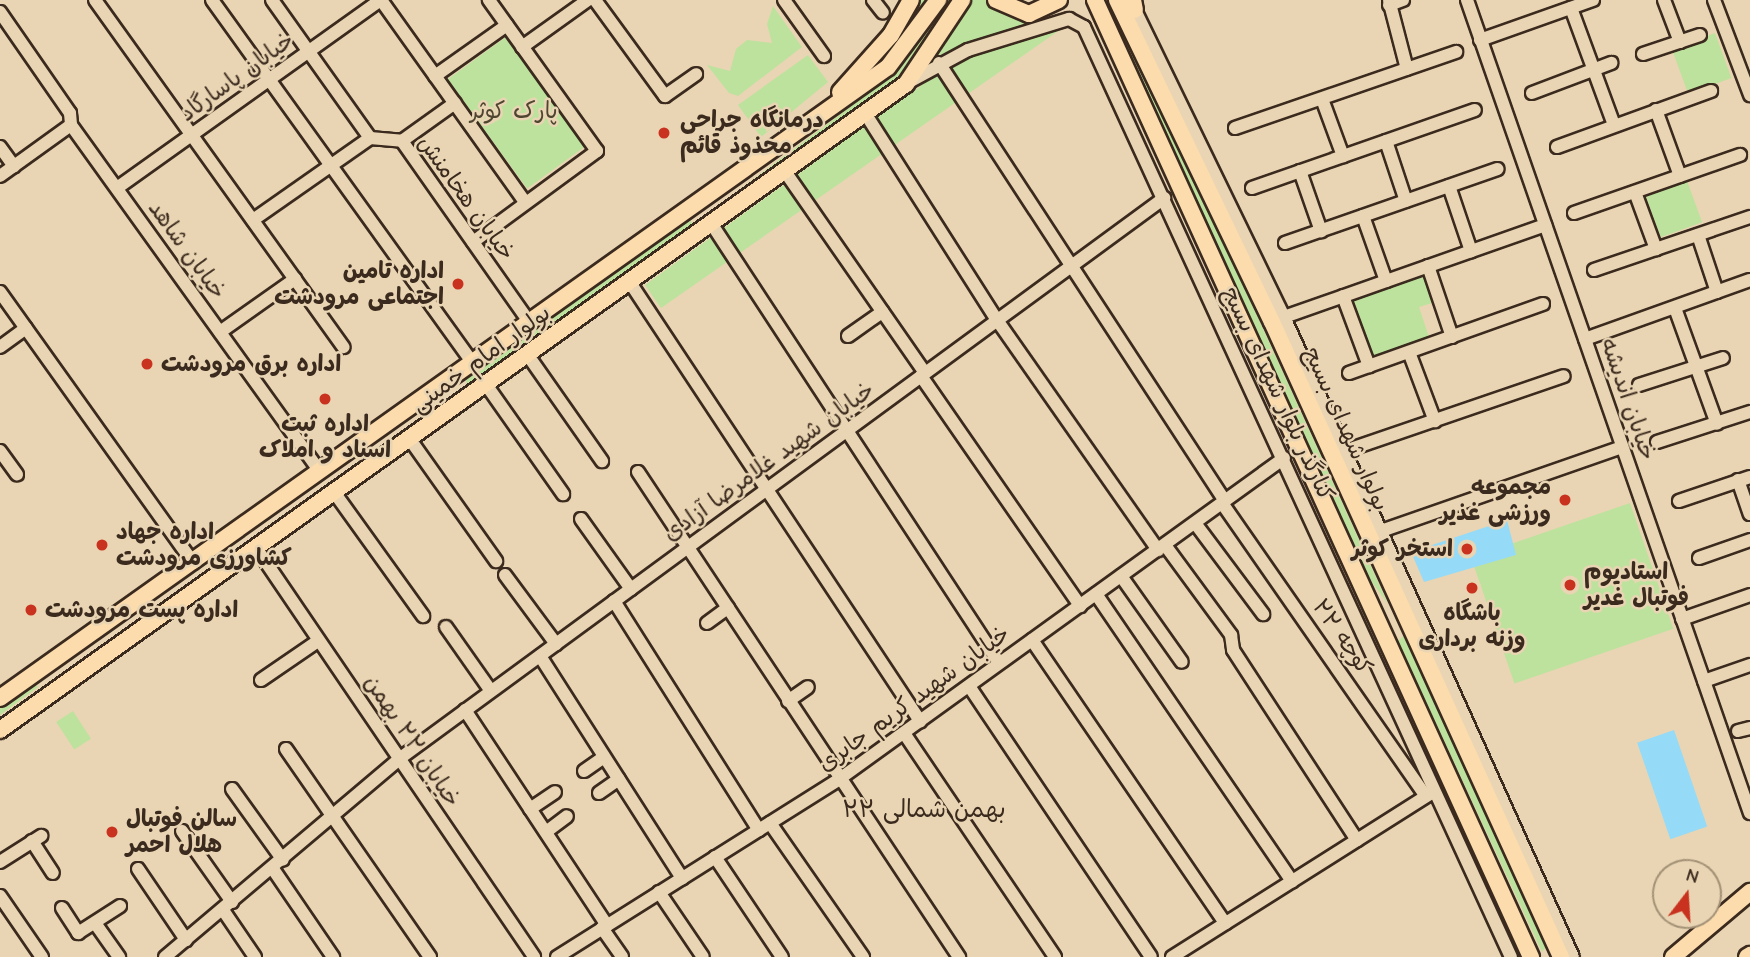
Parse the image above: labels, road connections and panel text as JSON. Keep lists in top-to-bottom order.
{
  "streets": {
    "main road": ["بولوار امام خمینی", "بولوار شهدای بسیج"],
    "street": [
      "خیابان پاسارگاد",
      "خیابان هخامنش",
      "خیابان شاهد",
      "کنارگذر بلوار شهدای بسیج",
      "خیابان اندیشه",
      "خیابان شهید غلامرضا آزادی",
      "کوچه ۲۲",
      "خیابان شهید کریم جابری",
      "خیابان ۲۲ بهمن"
    ]
  },
  "crossings": [
    ["خیابان پاسارگاد", "خیابان شاهد"],
    ["خیابان هخامنش", "بولوار امام خمینی"],
    ["خیابان شاهد", "بولوار امام خمینی"],
    ["بولوار امام خمینی", "کنارگذر بلوار شهدای بسیج"],
    ["بولوار امام خمینی", "خیابان ۲۲ بهمن"],
    ["کنارگذر بلوار شهدای بسیج", "خیابان شهید غلامرضا آزادی"],
    ["کنارگذر بلوار شهدای بسیج", "کوچه ۲۲"],
    ["کنارگذر بلوار شهدای بسیج", "خیابان شهید کریم جابری"],
    ["خیابان شهید غلامرضا آزادی", "کوچه ۲۲"],
    ["خیابان شهید غلامرضا آزادی", "خیابان ۲۲ بهمن"],
    ["کوچه ۲۲", "خیابان شهید کریم جابری"]
  ],
  "districts": ["۲۲ بهمن شمالی"],
  "parks": ["پارک کوثر"],
  "places": [
    "درمانگاه جراحی محذوذ قائم",
    "اداره تامین اجتماعی مرودشت",
    "اداره برق مرودشت",
    "اداره ثبت اسناد و املاک",
    "مجموعه ورزشی غذیر",
    "اداره جهاد کشاورزی مرودشت",
    "استخر کوثر",
    "استادیوم فوتبال غدیر",
    "باشگاه وزنه برداری",
    "اداره پست مرودشت",
    "سالن فوتبال هلال احمر"
  ],
  "north": "top"
}
